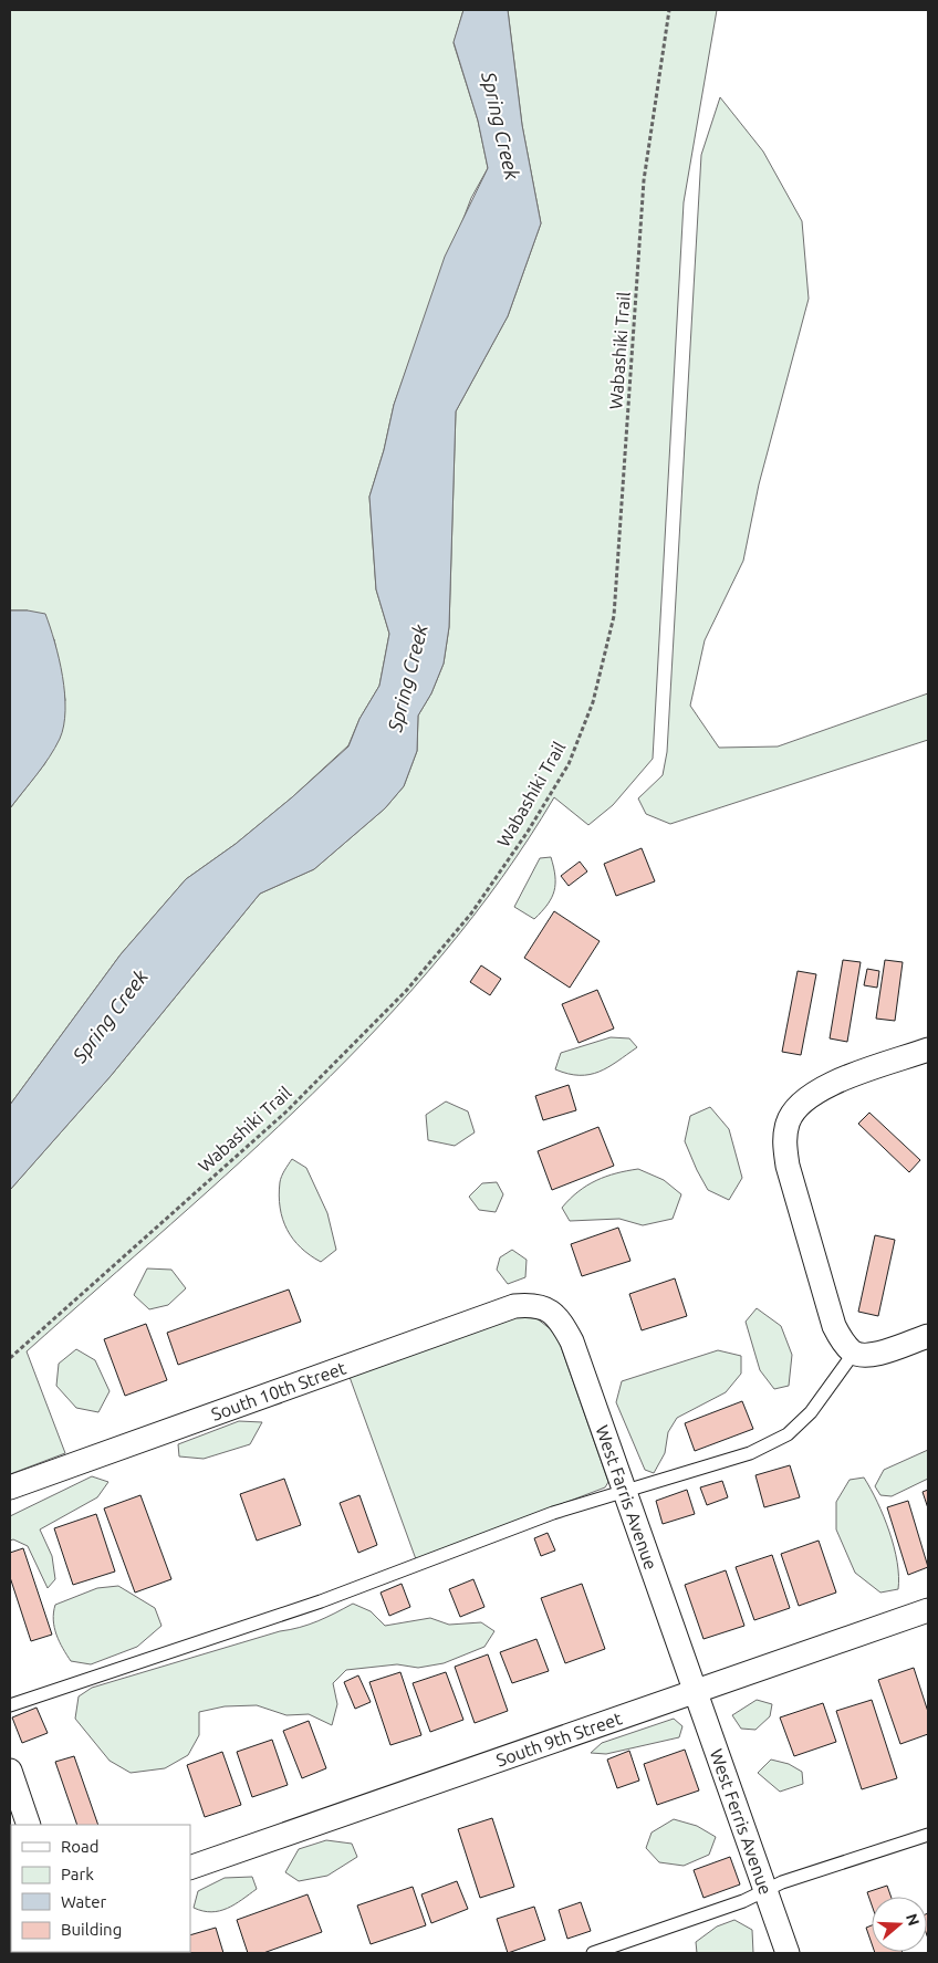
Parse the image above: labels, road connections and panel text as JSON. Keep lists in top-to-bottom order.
{
  "streets": {
    "street": [
      "South 10th Street",
      "West Farris Avenue",
      "South 9th Street",
      "West Ferris Avenue"
    ],
    "path": ["Wabashiki Trail"]
  },
  "crossings": [
    ["South 10th Street", "West Farris Avenue"],
    ["West Farris Avenue", "South 9th Street"],
    ["West Farris Avenue", "West Ferris Avenue"],
    ["South 9th Street", "West Ferris Avenue"]
  ],
  "water": ["Spring Creek"],
  "legend": [
    "Road",
    "Park",
    "Water",
    "Building"
  ],
  "north": "right"
}
